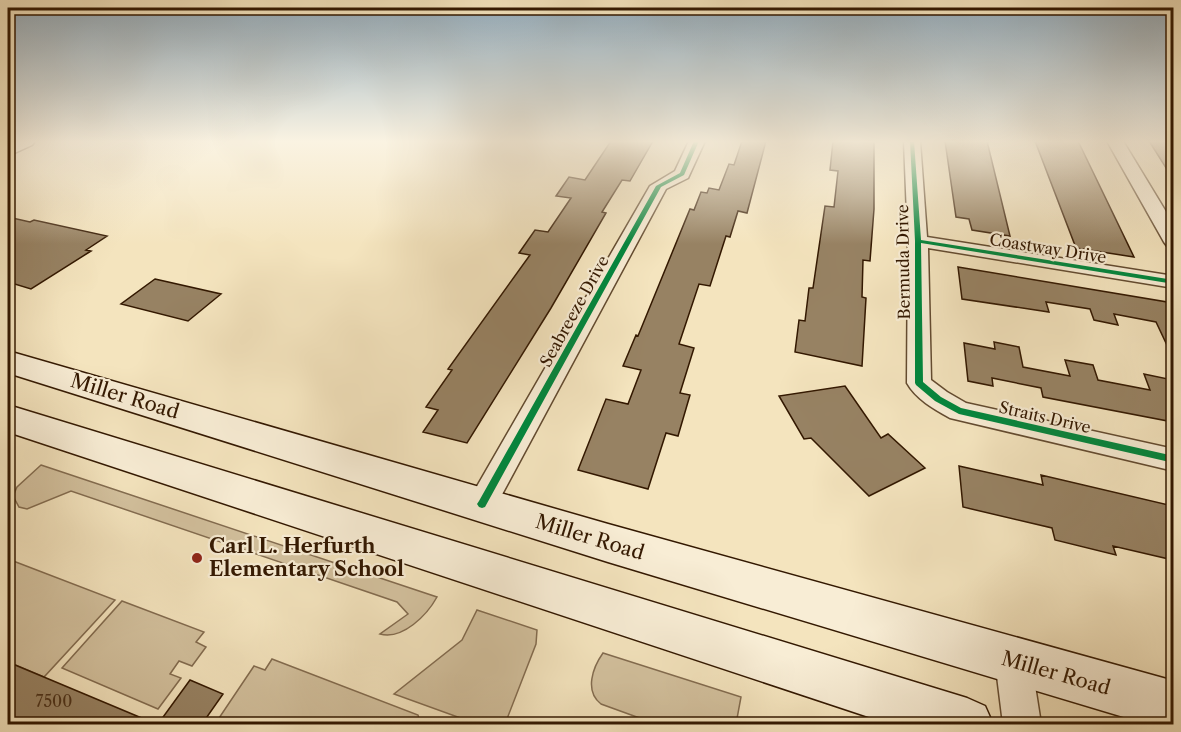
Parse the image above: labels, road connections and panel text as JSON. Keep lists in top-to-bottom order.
{
  "streets": {
    "main road": ["Miller Road"],
    "street": [
      "Coastway Drive",
      "Bermuda Drive",
      "Seabreeze Drive",
      "Straits Drive"
    ]
  },
  "crossings": [
    ["Coastway Drive", "Bermuda Drive"],
    ["Bermuda Drive", "Straits Drive"],
    ["Seabreeze Drive", "Miller Road"]
  ],
  "places": ["Carl L. Herfurth Elementary School"],
  "house_numbers": ["7500"]
}
